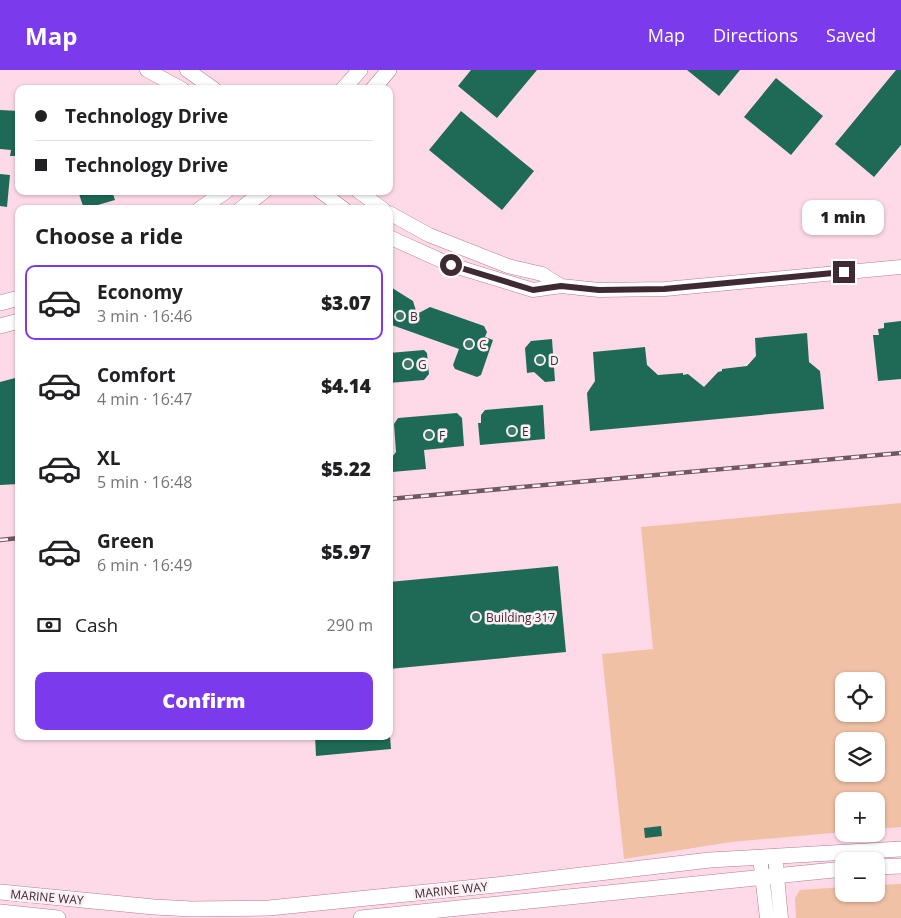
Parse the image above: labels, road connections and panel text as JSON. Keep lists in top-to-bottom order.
{
  "streets": {
    "main road": ["MARINE WAY"]
  },
  "places": [
    "B",
    "C",
    "D",
    "G",
    "E",
    "F",
    "Building 317"
  ],
  "page": {
    "header": "Map",
    "nav": ["Map", "Directions", "Saved"],
    "banner": ["Technology Drive", "Technology Drive"],
    "bubble": "1 min",
    "heading": "Choose a ride",
    "list": [
      {
        "name": "Economy",
        "note": "3 min · 16:46",
        "value": "$3.07"
      },
      {
        "name": "Comfort",
        "note": "4 min · 16:47",
        "value": "$4.14"
      },
      {
        "name": "XL",
        "note": "5 min · 16:48",
        "value": "$5.22"
      },
      {
        "name": "Green",
        "note": "6 min · 16:49",
        "value": "$5.97"
      }
    ],
    "pay": ["Cash", "290 m"],
    "buttons": "Confirm",
    "map_buttons": ["+", "−"]
  }
}
